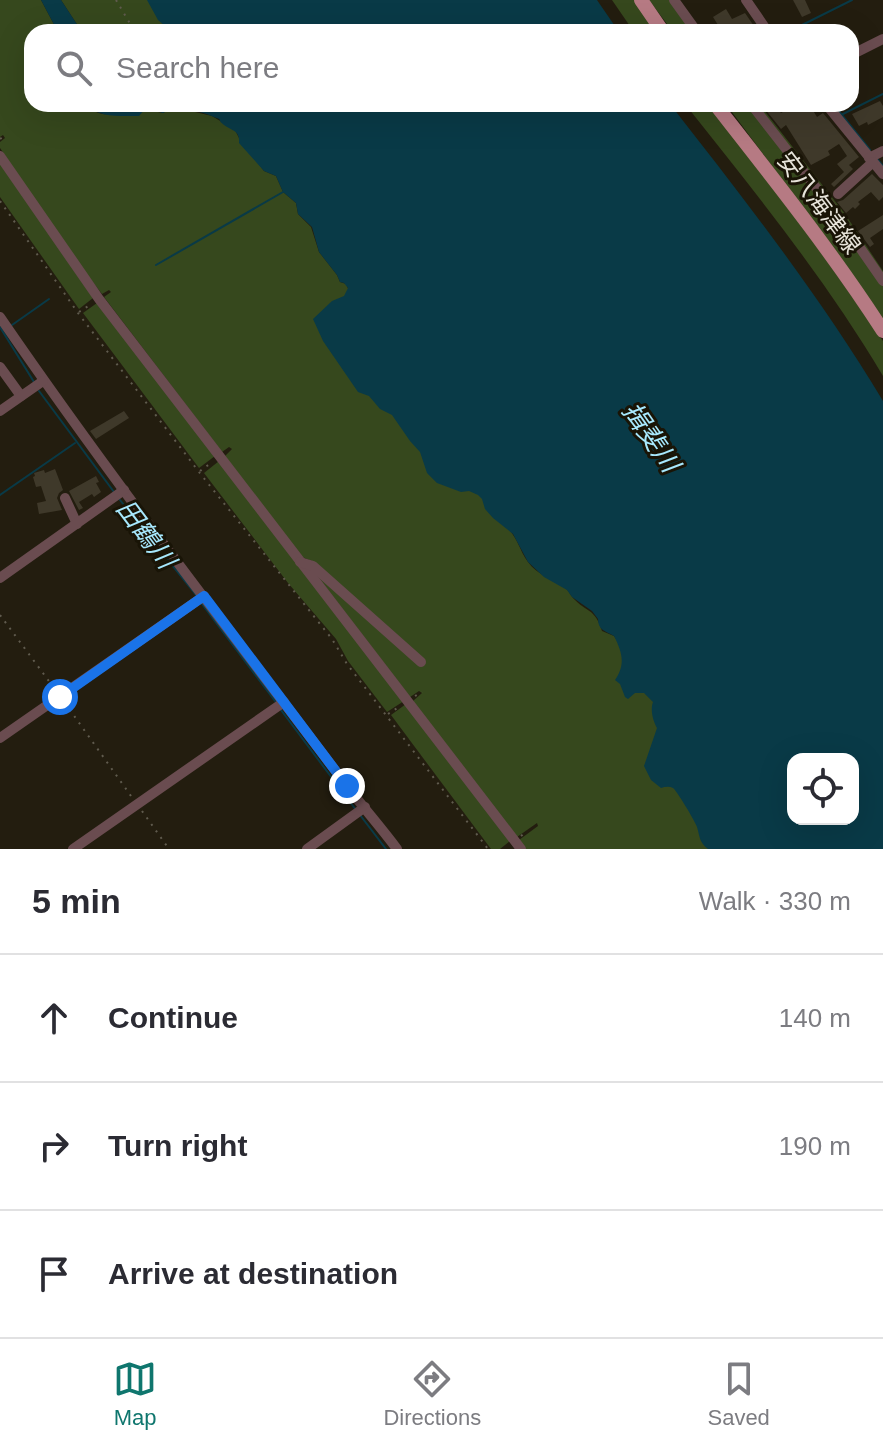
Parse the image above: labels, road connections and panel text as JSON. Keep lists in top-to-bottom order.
{
  "streets": {
    "main road": ["安八海津線"]
  },
  "water": ["揖斐川", "田鶴川"],
  "page": {
    "search": "Search here",
    "heading": ["5 min", "Walk · 330 m"],
    "list": [
      ["Continue", "140 m"],
      ["Turn right", "190 m"],
      "Arrive at destination"
    ],
    "nav": ["Map", "Directions", "Saved"]
  }
}
